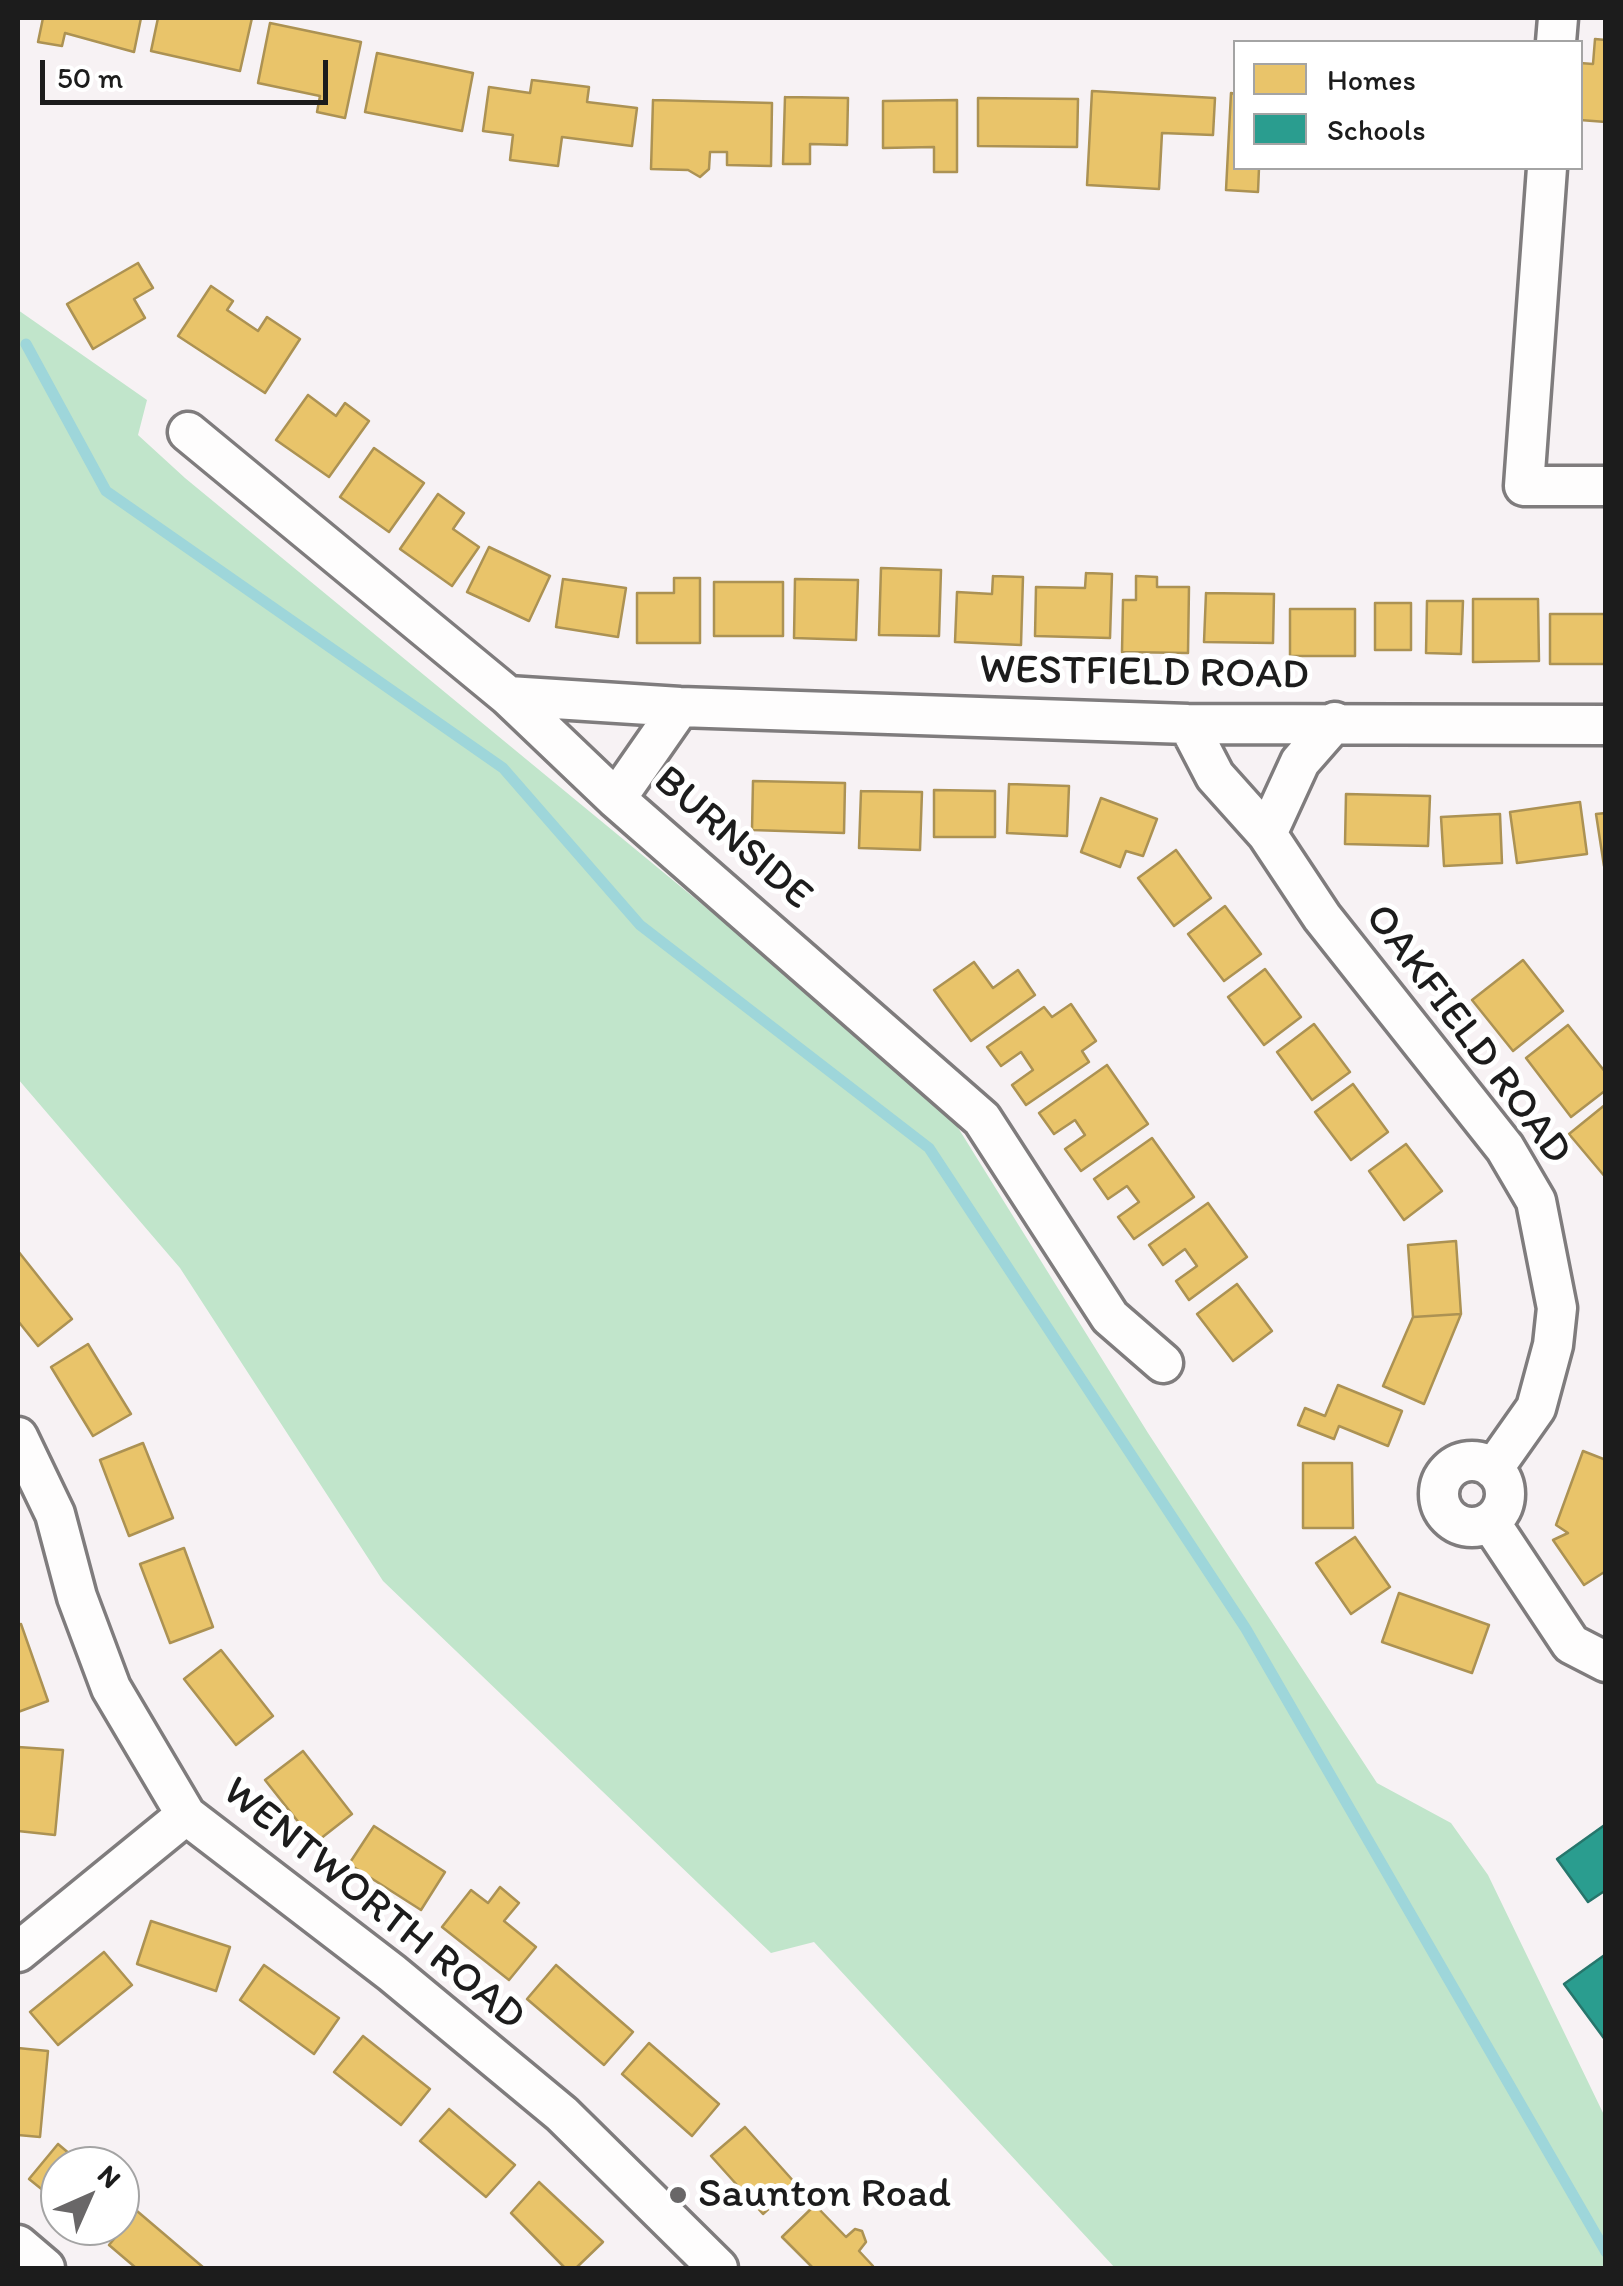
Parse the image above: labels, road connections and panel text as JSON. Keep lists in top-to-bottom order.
{
  "streets": {
    "street": [
      "WESTFIELD ROAD",
      "BURNSIDE",
      "OAKFIELD ROAD",
      "WENTWORTH ROAD"
    ]
  },
  "crossings": [
    ["WESTFIELD ROAD", "BURNSIDE"],
    ["WESTFIELD ROAD", "OAKFIELD ROAD"]
  ],
  "places": ["Saunton Road"],
  "legend": ["Homes", "Schools"],
  "scale_bar": "50 m",
  "north": "top right"
}
